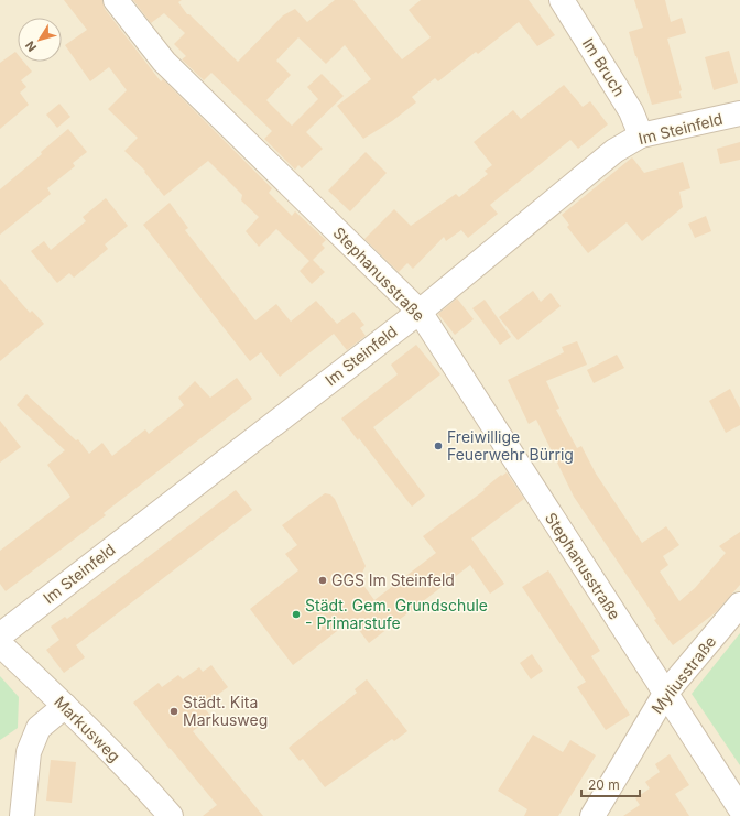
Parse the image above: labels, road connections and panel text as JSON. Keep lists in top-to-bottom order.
{
  "streets": {
    "street": [
      "Im Bruch",
      "Im Steinfeld",
      "Stephanusstraße",
      "Myliusstraße",
      "Markusweg"
    ]
  },
  "crossings": [
    ["Im Bruch", "Im Steinfeld"],
    ["Im Steinfeld", "Stephanusstraße"],
    ["Stephanusstraße", "Myliusstraße"]
  ],
  "places": [
    "Freiwillige Feuerwehr Bürrig",
    "GGS Im Steinfeld",
    "Städt. Gem. Grundschule - Primarstufe",
    "Städt. Kita Markusweg"
  ],
  "scale_bar": "20 m",
  "north": "bottom left"
}
